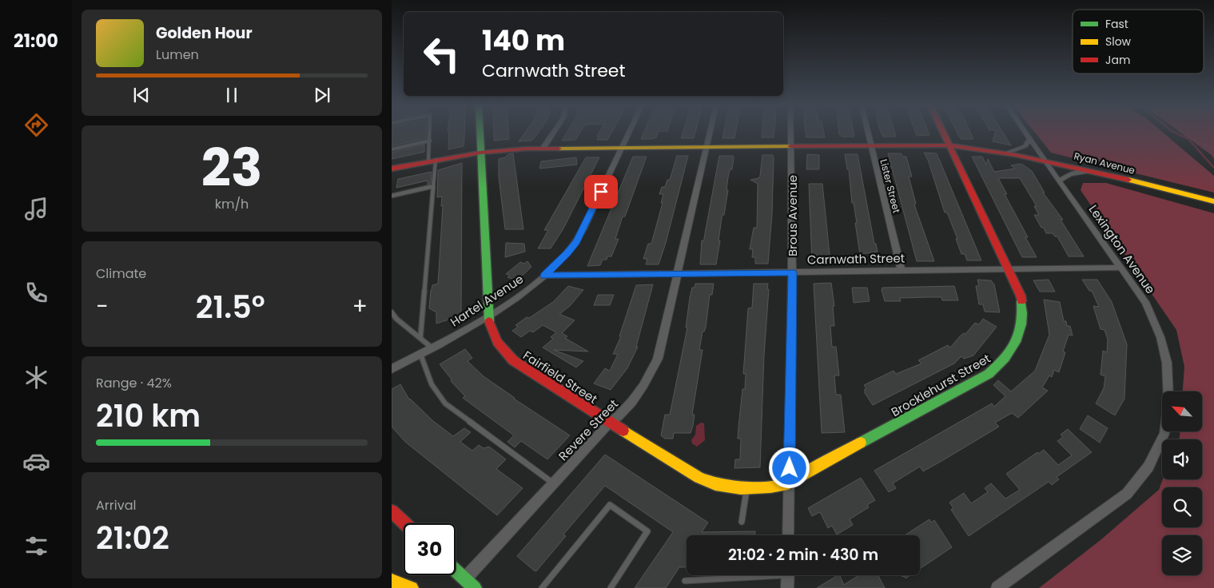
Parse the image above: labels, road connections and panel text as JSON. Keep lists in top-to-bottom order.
{
  "streets": {
    "main road": ["Ryan Avenue", "Fairfield Street", "Brocklehurst Street"],
    "street": [
      "Lister Street",
      "Brous Avenue",
      "Lexington Avenue",
      "Carnwath Street",
      "Hartel Avenue",
      "Revere Street"
    ]
  },
  "crossings": [
    ["Ryan Avenue", "Lister Street"],
    ["Ryan Avenue", "Brous Avenue"],
    ["Ryan Avenue", "Lexington Avenue"],
    ["Ryan Avenue", "Hartel Avenue"],
    ["Ryan Avenue", "Fairfield Street"],
    ["Ryan Avenue", "Brocklehurst Street"],
    ["Ryan Avenue", "Revere Street"],
    ["Lister Street", "Carnwath Street"],
    ["Brous Avenue", "Carnwath Street"],
    ["Brous Avenue", "Fairfield Street"],
    ["Brous Avenue", "Brocklehurst Street"],
    ["Lexington Avenue", "Carnwath Street"],
    ["Carnwath Street", "Hartel Avenue"],
    ["Carnwath Street", "Brocklehurst Street"],
    ["Carnwath Street", "Revere Street"],
    ["Hartel Avenue", "Fairfield Street"],
    ["Fairfield Street", "Brocklehurst Street"],
    ["Fairfield Street", "Revere Street"]
  ],
  "legend": ["Fast", "Slow", "Jam"],
  "north": "top left",
  "page": {
    "tabs": "21:00",
    "turn": ["140 m", "Carnwath Street"],
    "song": ["Golden Hour", "Lumen"],
    "tile": [
      ["23", "km/h"],
      "Climate",
      ["Range · 42%", "210 km"],
      ["Arrival", "21:02"]
    ],
    "heat": ["−", "21.5°", "+"],
    "limit": "30",
    "trip": "21:02 · 2 min · 430 m"
  }
}
